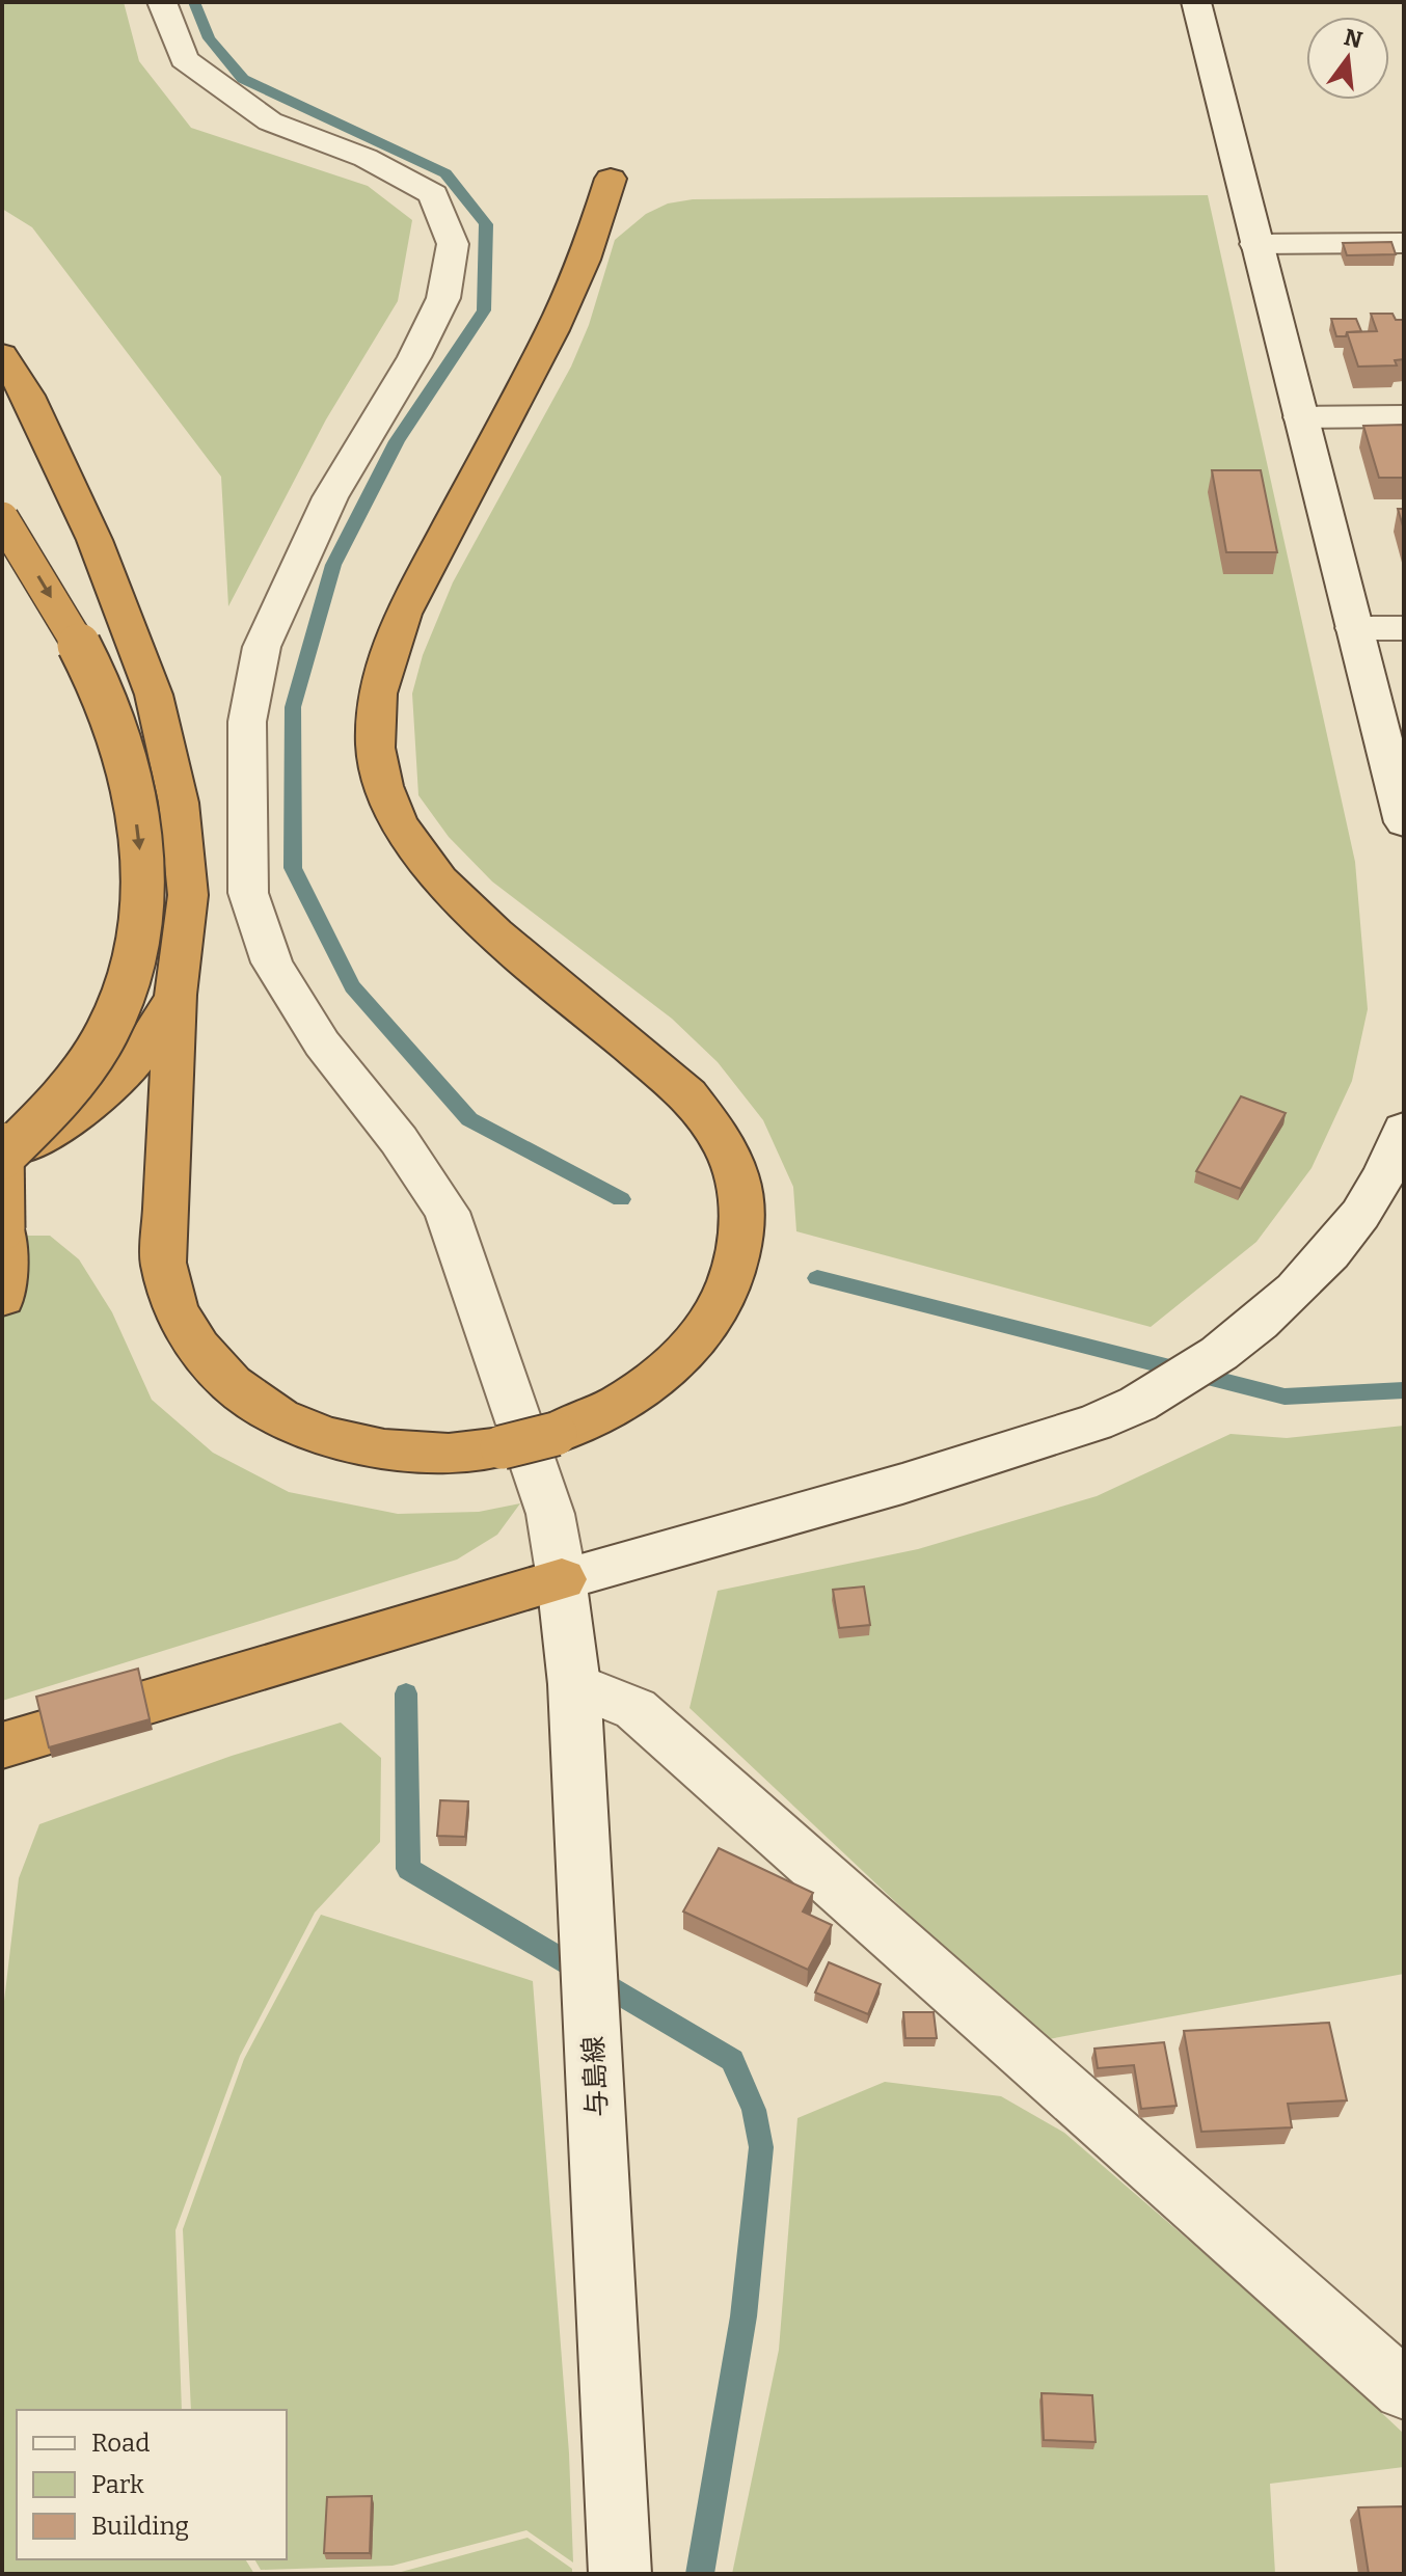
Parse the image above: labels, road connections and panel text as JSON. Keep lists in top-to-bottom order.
{
  "streets": {
    "street": ["与島線"]
  },
  "legend": ["Road", "Park", "Building"],
  "north": "top"
}
